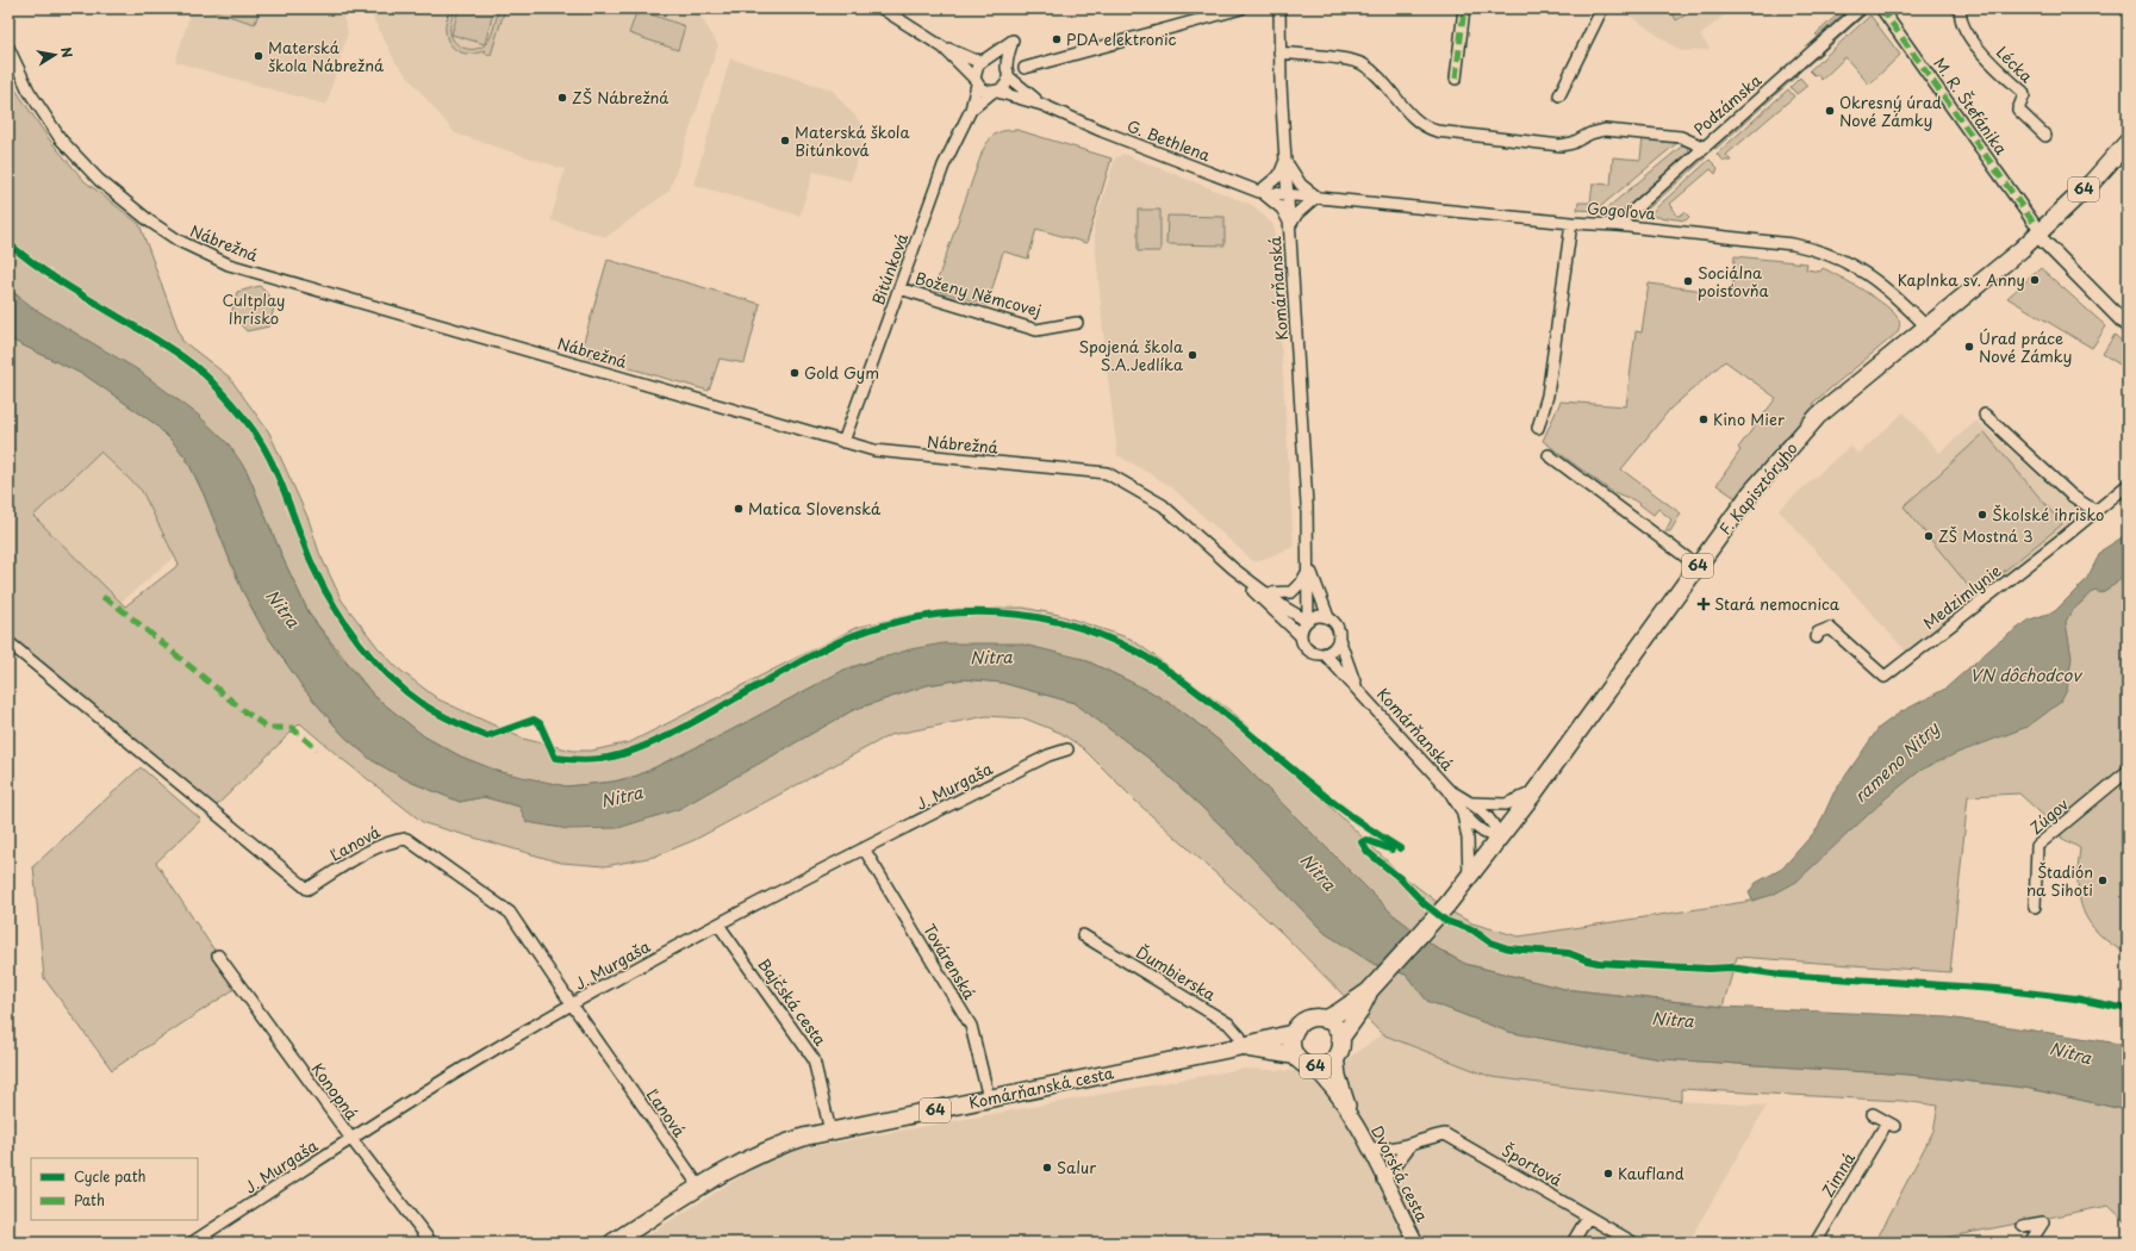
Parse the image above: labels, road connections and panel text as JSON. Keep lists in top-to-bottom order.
{
  "streets": {
    "main road": ["64", "F. Kapisztóryho", "Komárňanská cesta"],
    "street": [
      "Lécka",
      "Podzámska",
      "M. R. Štefánika",
      "G. Bethlena",
      "Gogoľova",
      "Nábrežná",
      "Bitúnková",
      "Komárňanská",
      "Boženy Němcovej",
      "Medzimlynie",
      "J. Murgaša",
      "Zúgov",
      "Ľanová",
      "Továrenská",
      "Ďumbierska",
      "Bajčská cesta",
      "Konopná",
      "Športová",
      "Dvorská cesta",
      "Zimná"
    ]
  },
  "crossings": [
    ["Podzámska", "Gogoľova"],
    ["M. R. Štefánika", "64"],
    ["M. R. Štefánika", "F. Kapisztóryho"],
    ["G. Bethlena", "Gogoľova"],
    ["G. Bethlena", "Bitúnková"],
    ["G. Bethlena", "Komárňanská"],
    ["64", "F. Kapisztóryho"],
    ["64", "Komárňanská cesta"],
    ["64", "Dvorská cesta"],
    ["Gogoľova", "Komárňanská"],
    ["Gogoľova", "F. Kapisztóryho"],
    ["Nábrežná", "Bitúnková"],
    ["Nábrežná", "Komárňanská"],
    ["Bitúnková", "Boženy Němcovej"],
    ["J. Murgaša", "Ľanová"],
    ["J. Murgaša", "Továrenská"],
    ["J. Murgaša", "Bajčská cesta"],
    ["J. Murgaša", "Konopná"],
    ["Ľanová", "Komárňanská cesta"],
    ["Továrenská", "Komárňanská cesta"],
    ["Ďumbierska", "Komárňanská cesta"],
    ["Bajčská cesta", "Komárňanská cesta"],
    ["Komárňanská cesta", "Dvorská cesta"],
    ["Športová", "Dvorská cesta"]
  ],
  "water": ["Nitra", "VN dôchodcov", "rameno Nitry"],
  "parks": ["Cultplay Ihrisko"],
  "places": {
    "other": [
      "PDA elektronic",
      "Materská škola Nábrežná",
      "ZŠ Nábrežná",
      "Okresný úrad Nové Zámky",
      "Materská škola Bitúnková",
      "Kaplnka sv. Anny",
      "Sociálna poisťovňa",
      "Úrad práce Nové Zámky",
      "Spojená škola S.A.Jedlíka",
      "Gold Gym",
      "Kino Mier",
      "Matica Slovenská",
      "Školské ihrisko",
      "ZŠ Mostná 3",
      "Štadión na Sihoti",
      "Salur",
      "Kaufland"
    ],
    "health": ["Stará nemocnica"]
  },
  "legend": ["Cycle path", "Path"],
  "north": "right"
}
